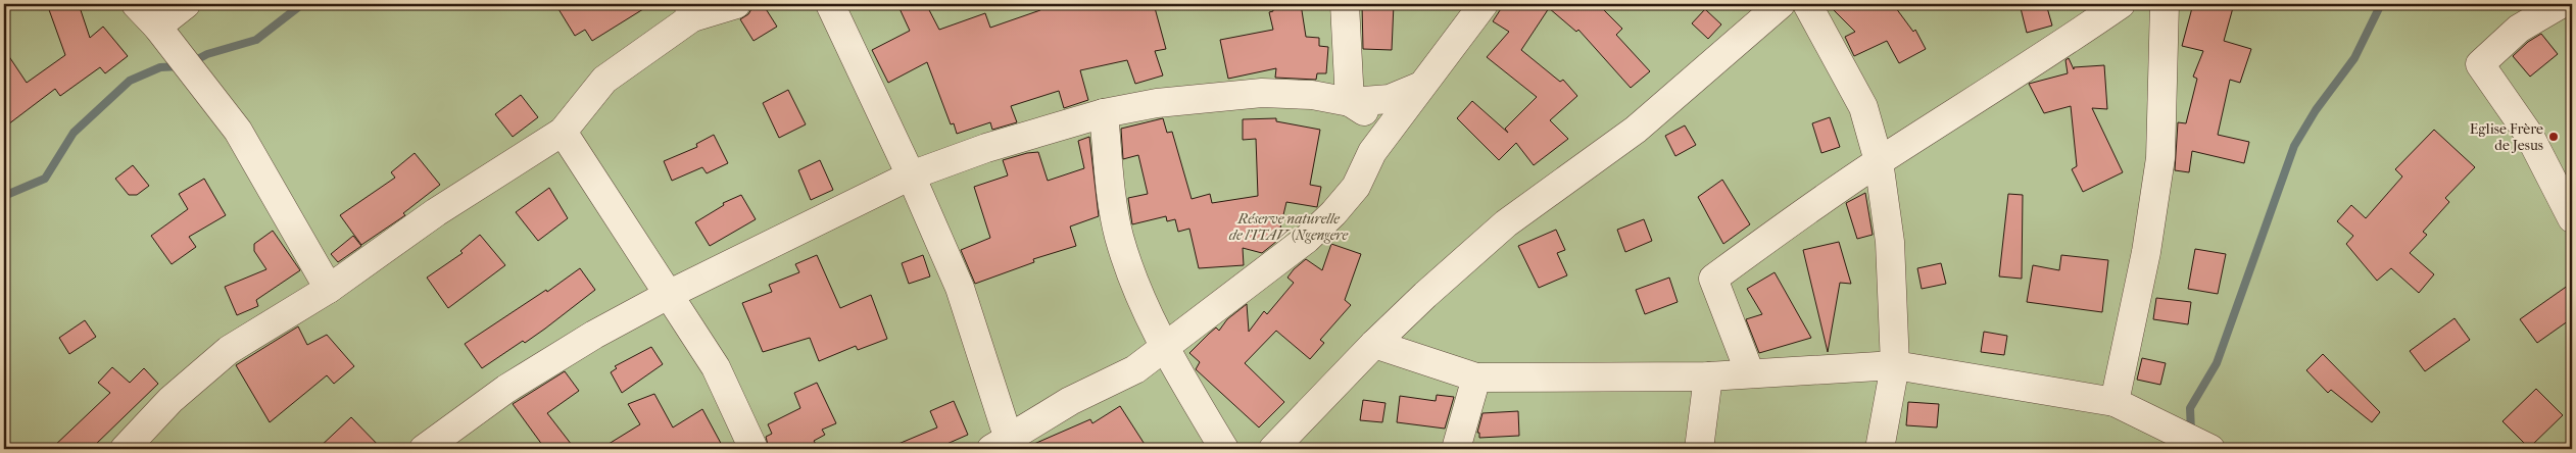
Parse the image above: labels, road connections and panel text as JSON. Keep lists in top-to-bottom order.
{
  "parks": ["Réserve naturelle de l'ITAV (Ngengere"],
  "places": ["Eglise Frère de Jesus"]
}
